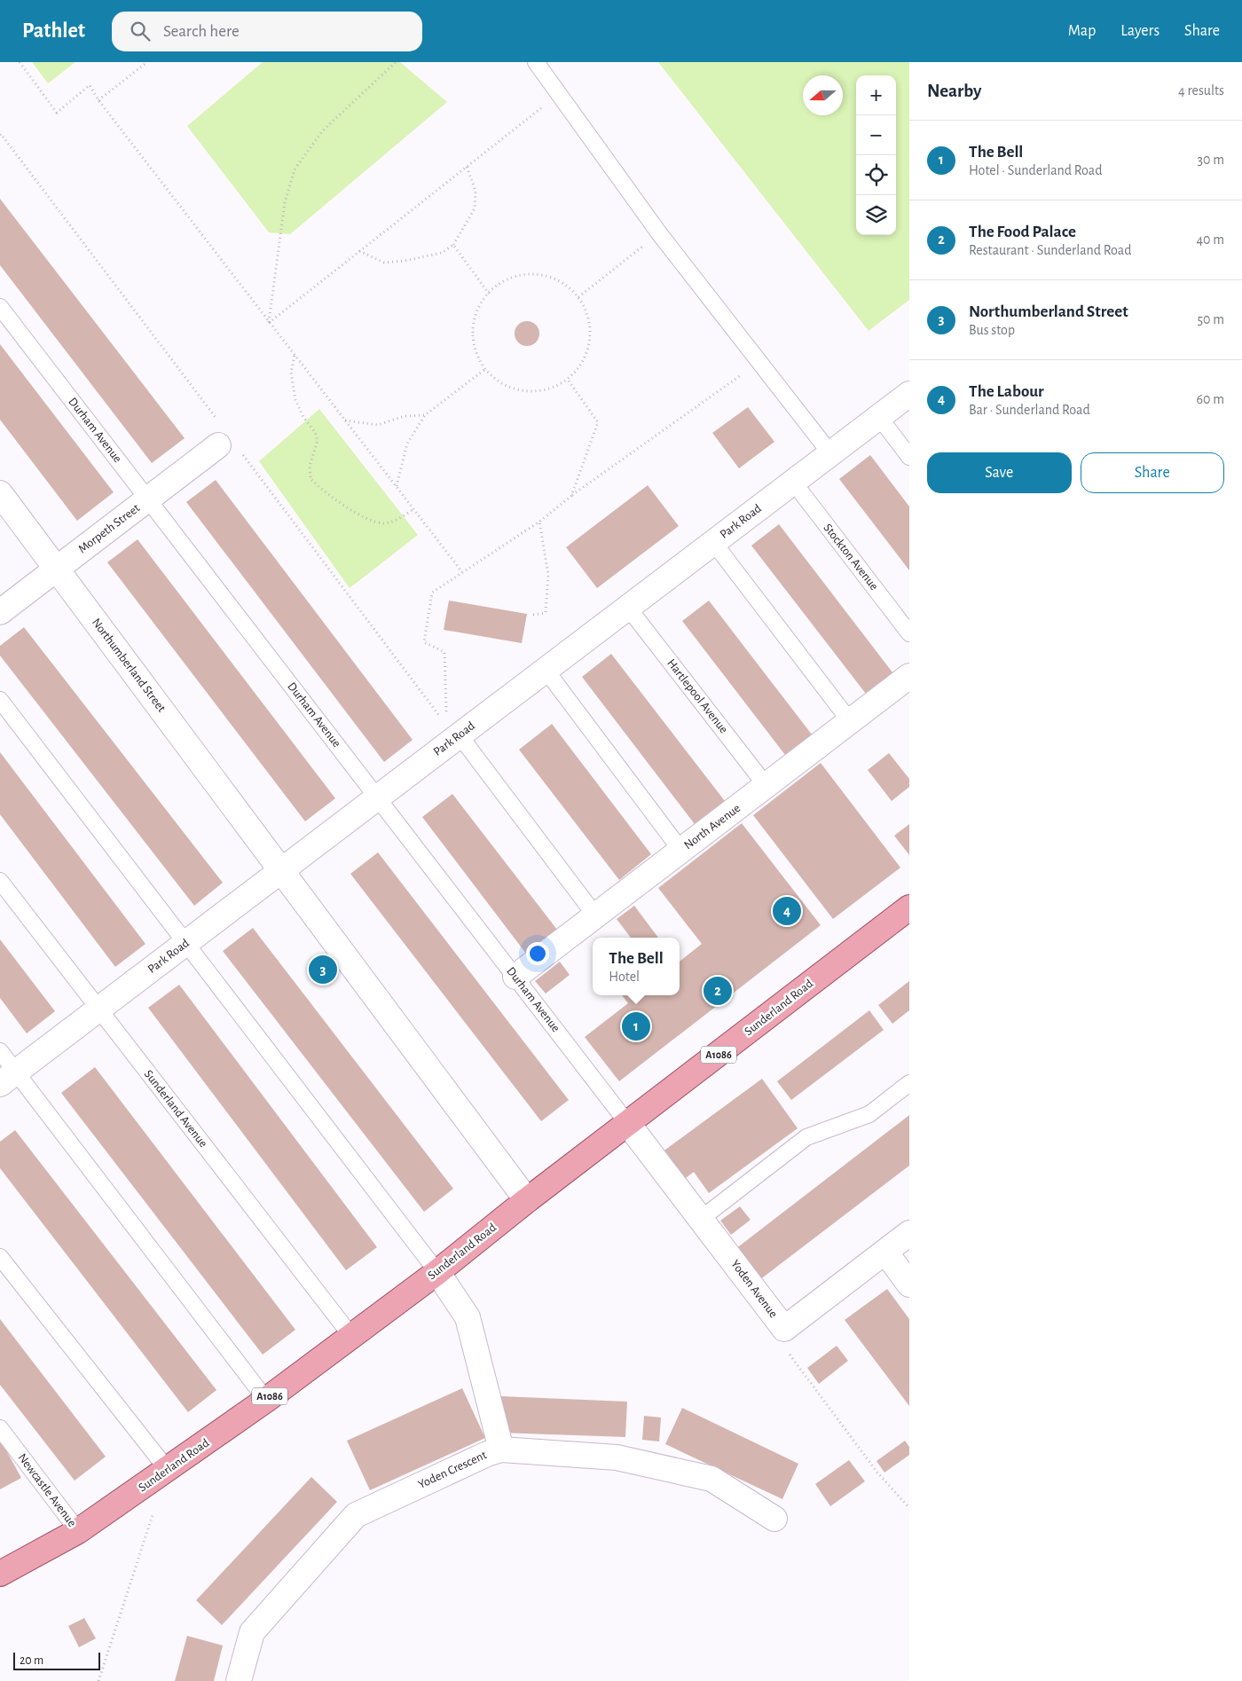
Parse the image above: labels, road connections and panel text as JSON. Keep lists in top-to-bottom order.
{
  "streets": {
    "main road": ["Sunderland Road", "A1086"],
    "street": [
      "Park Road",
      "Morpeth Street",
      "Northumberland Street",
      "North Avenue",
      "Yoden Avenue",
      "Yoden Crescent"
    ],
    "lane": [
      "Durham Avenue",
      "Stockton Avenue",
      "Hartlepool Avenue",
      "Sunderland Avenue",
      "Newcastle Avenue"
    ]
  },
  "crossings": [
    ["Durham Avenue", "Park Road"],
    ["Durham Avenue", "Morpeth Street"],
    ["Durham Avenue", "North Avenue"],
    ["Durham Avenue", "Sunderland Road"],
    ["Durham Avenue", "Yoden Avenue"],
    ["Park Road", "Stockton Avenue"],
    ["Park Road", "Northumberland Street"],
    ["Park Road", "Hartlepool Avenue"],
    ["Park Road", "Sunderland Avenue"],
    ["Morpeth Street", "Northumberland Street"],
    ["Northumberland Street", "Sunderland Road"],
    ["Hartlepool Avenue", "North Avenue"],
    ["Sunderland Road", "Sunderland Avenue"],
    ["Sunderland Road", "Yoden Avenue"],
    ["Sunderland Road", "Newcastle Avenue"]
  ],
  "scale_bar": "20 m",
  "north": "left",
  "page": {
    "header": "Pathlet",
    "search": "Search here",
    "nav": ["Map", "Layers", "Share"],
    "heading": ["Nearby", "4 results"],
    "map_buttons": ["+", "−"],
    "list": [
      {
        "mark": "1",
        "name": "The Bell",
        "note": "Hotel · Sunderland Road",
        "value": "30 m"
      },
      {
        "mark": "2",
        "name": "The Food Palace",
        "note": "Restaurant · Sunderland Road",
        "value": "40 m"
      },
      {
        "mark": "3",
        "name": "Northumberland Street",
        "note": "Bus stop",
        "value": "50 m"
      },
      {
        "mark": "4",
        "name": "The Labour",
        "note": "Bar · Sunderland Road",
        "value": "60 m"
      }
    ],
    "buttons": ["Save", "Share"],
    "pins": [
      "4",
      "3",
      "2",
      "1"
    ],
    "popup": ["The Bell", "Hotel"],
    "scale": "20 m"
  }
}
